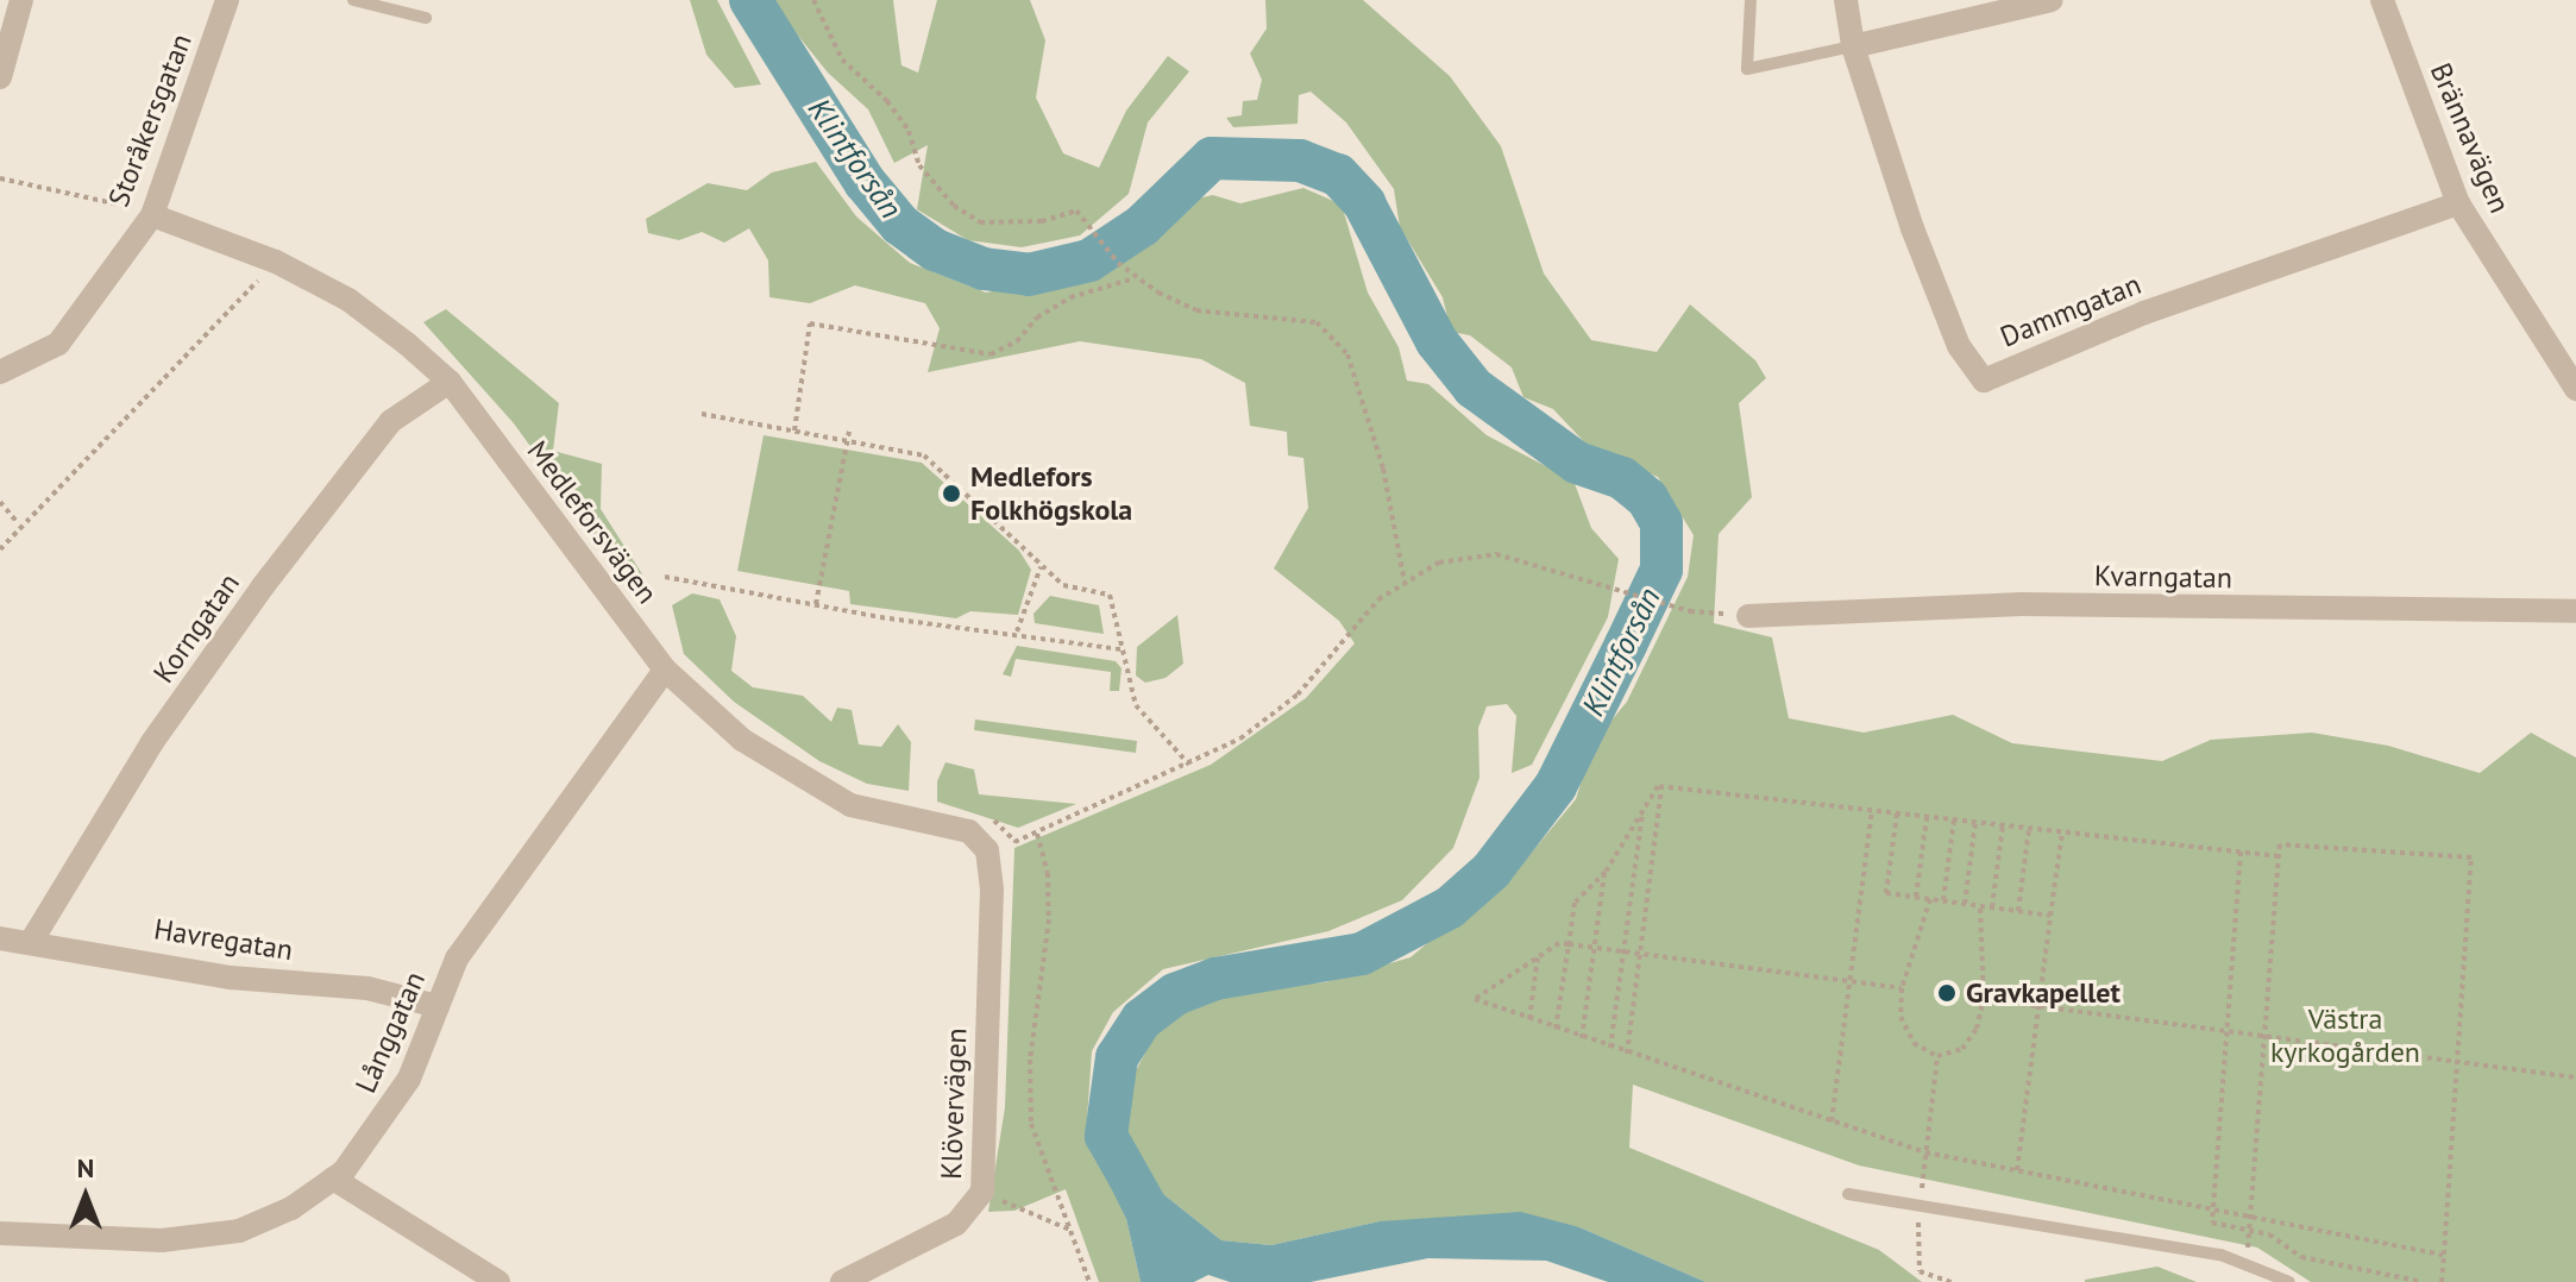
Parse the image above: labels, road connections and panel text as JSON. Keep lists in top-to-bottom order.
{
  "streets": {
    "street": [
      "Storåkersgatan",
      "Brännavägen",
      "Dammgatan",
      "Medleforsvägen",
      "Kvarngatan",
      "Korngatan",
      "Havregatan",
      "Långgatan",
      "Klövervägen"
    ]
  },
  "crossings": [
    ["Storåkersgatan", "Medleforsvägen"],
    ["Brännavägen", "Dammgatan"],
    ["Medleforsvägen", "Korngatan"],
    ["Medleforsvägen", "Långgatan"],
    ["Medleforsvägen", "Klövervägen"],
    ["Korngatan", "Havregatan"],
    ["Havregatan", "Långgatan"]
  ],
  "water": ["Klintforsån"],
  "parks": ["Västra kyrkogården"],
  "places": ["Medlefors Folkhögskola", "Gravkapellet"],
  "north": "top"
}
